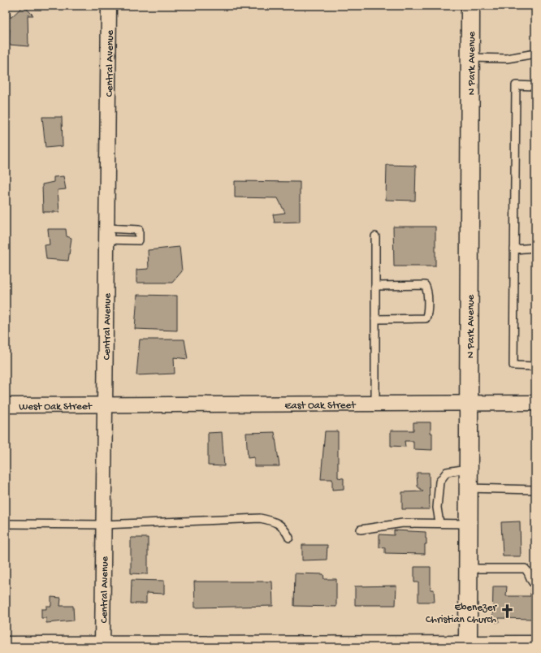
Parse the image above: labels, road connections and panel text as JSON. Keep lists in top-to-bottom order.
{
  "streets": {
    "main road": ["N Park Avenue"],
    "street": ["Central Avenue", "East Oak Street", "West Oak Street"]
  },
  "crossings": [
    ["Central Avenue", "East Oak Street"],
    ["Central Avenue", "West Oak Street"],
    ["N Park Avenue", "East Oak Street"],
    ["East Oak Street", "West Oak Street"]
  ],
  "places": {
    "church": ["Ebenezer Christian Church"]
  }
}
